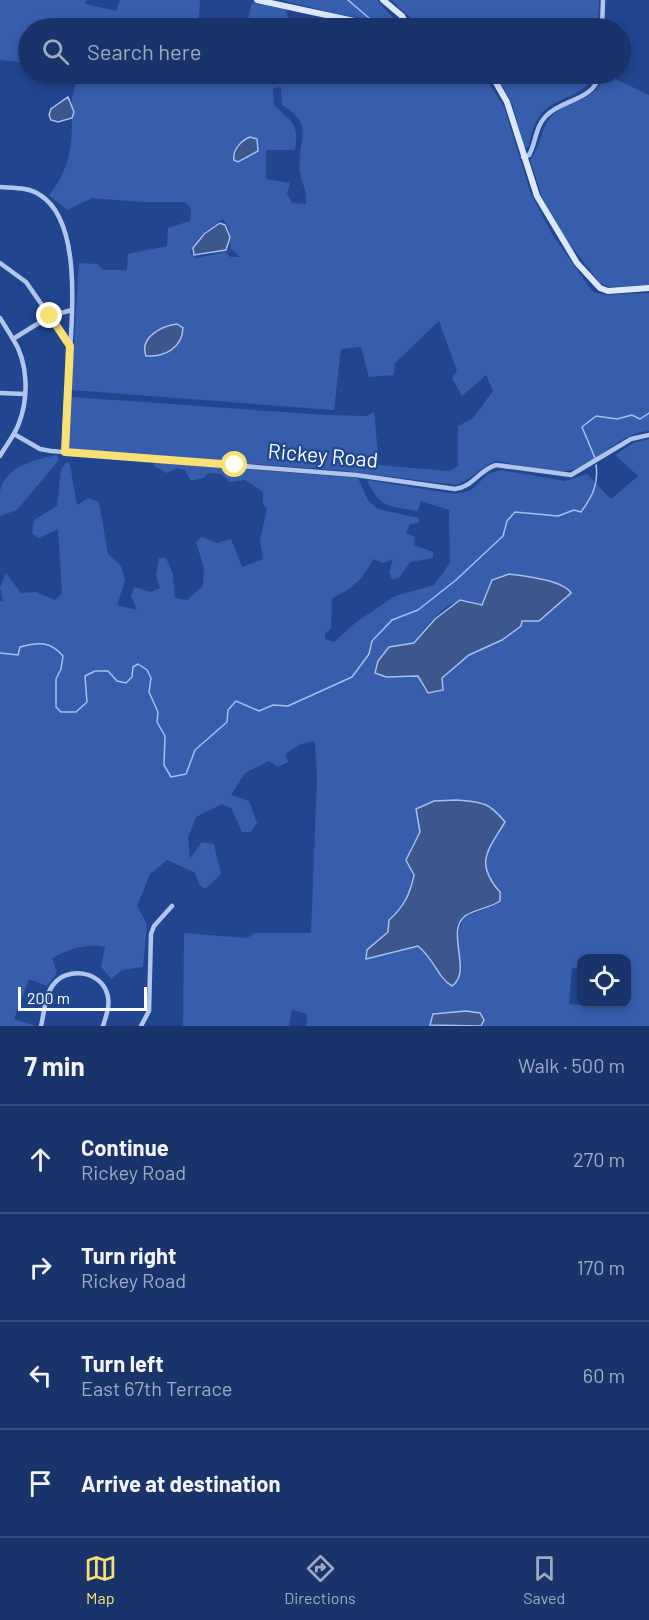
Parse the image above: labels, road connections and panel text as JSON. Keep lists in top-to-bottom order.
{
  "streets": {
    "street": ["Rickey Road"]
  },
  "scale_bar": "200 m",
  "page": {
    "search": "Search here",
    "scale": "200 m",
    "heading": ["7 min", "Walk · 500 m"],
    "list": [
      ["Continue", "Rickey Road", "270 m"],
      ["Turn right", "Rickey Road", "170 m"],
      ["Turn left", "East 67th Terrace", "60 m"],
      "Arrive at destination"
    ],
    "nav": ["Map", "Directions", "Saved"]
  }
}
